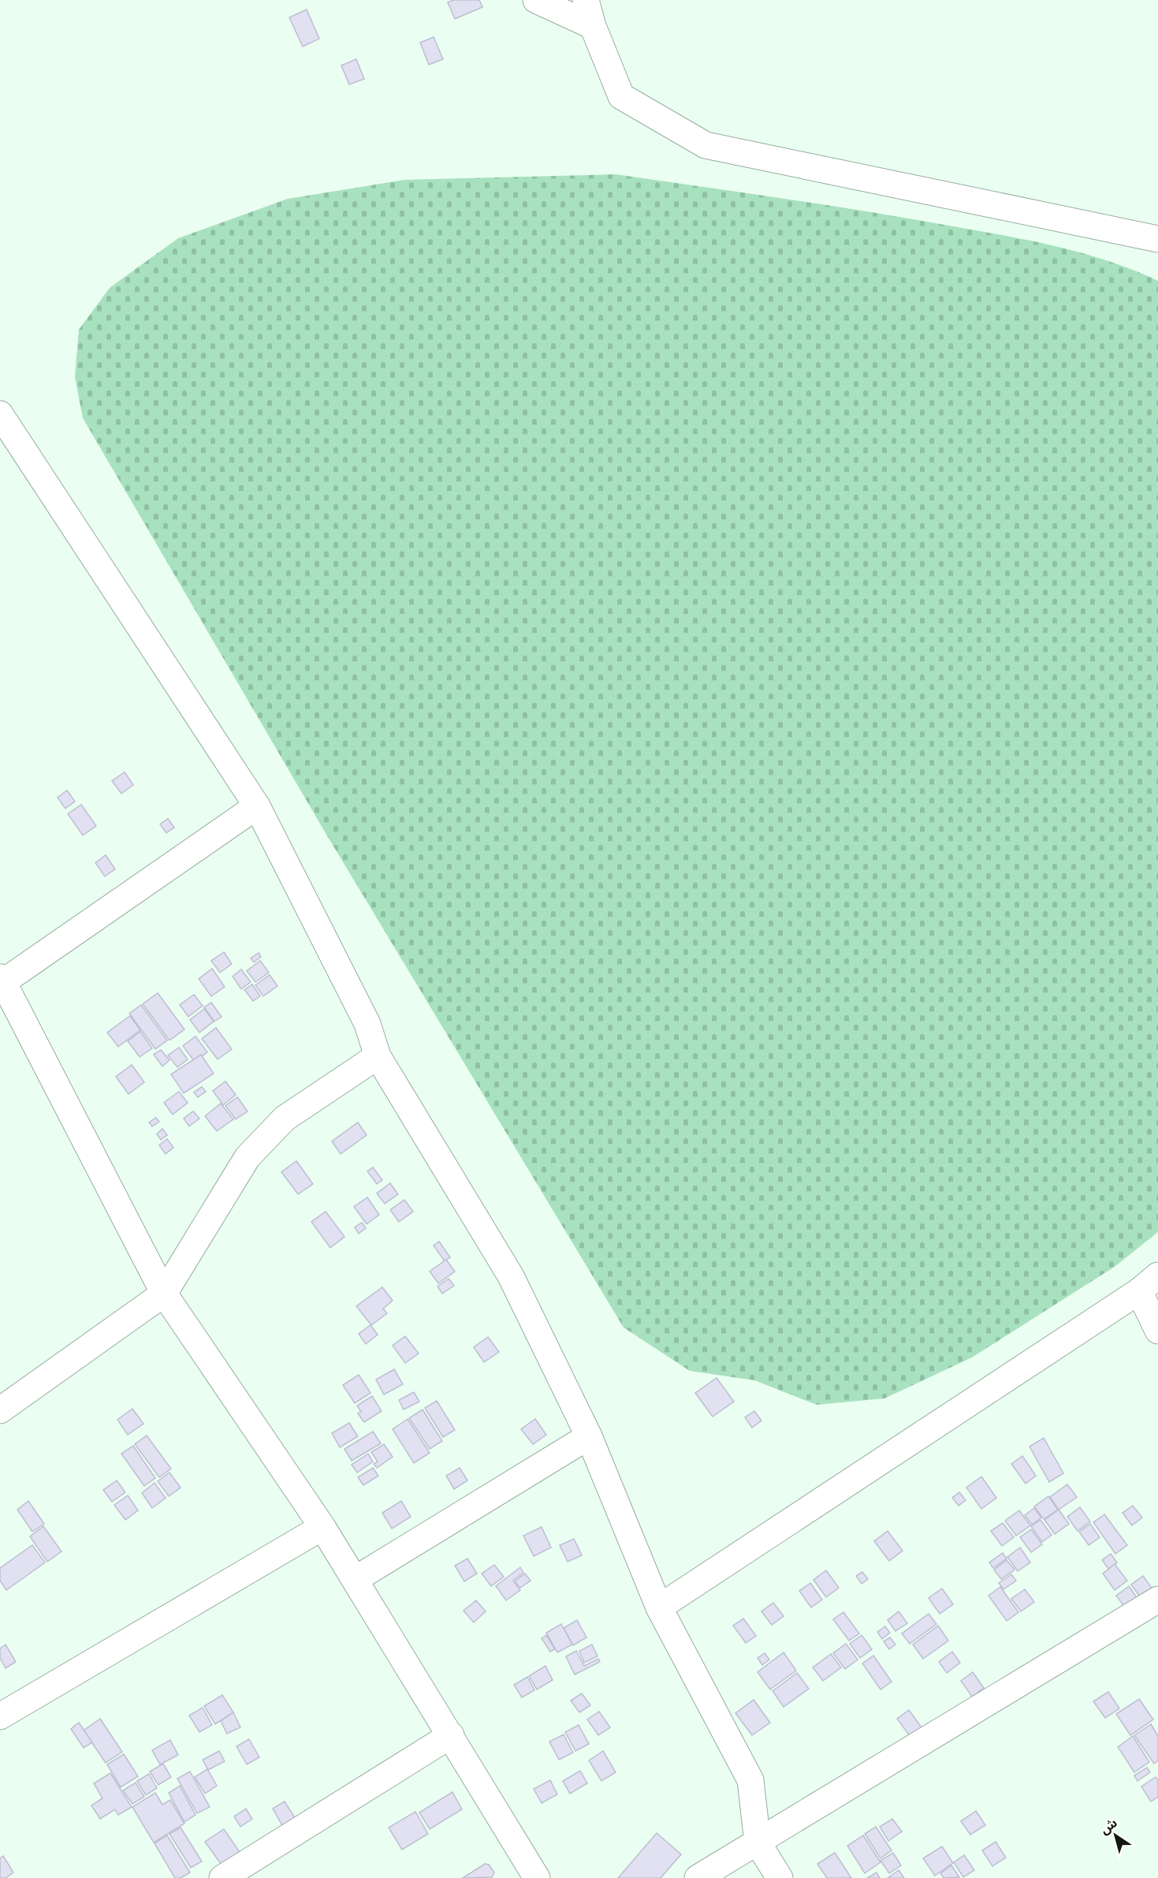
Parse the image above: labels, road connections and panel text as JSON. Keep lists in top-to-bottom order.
{
  "north": "top left"
}
